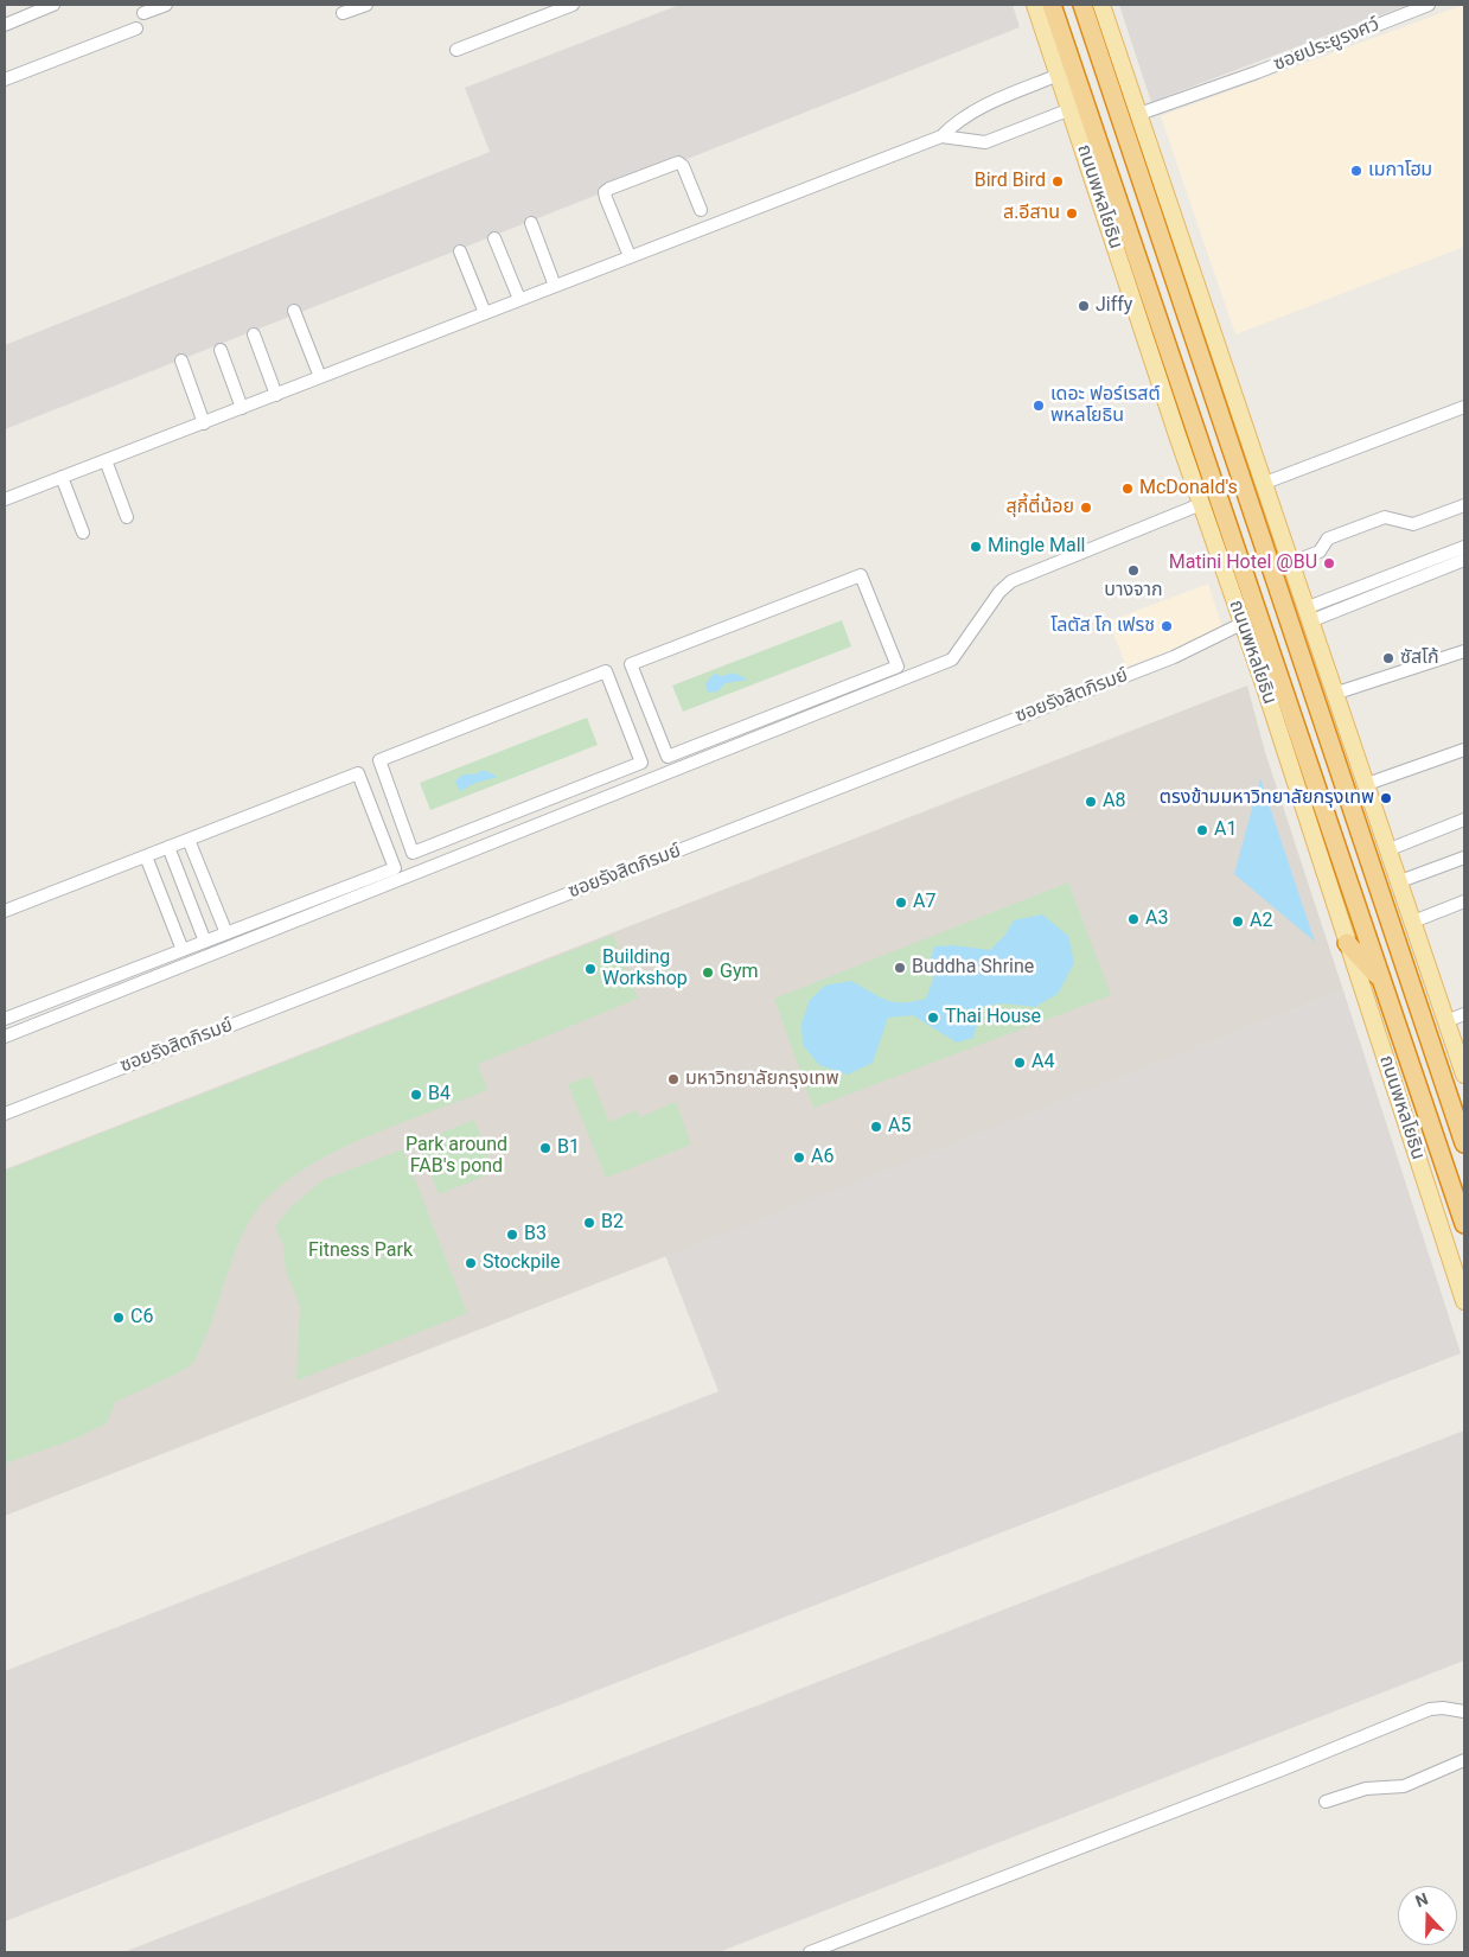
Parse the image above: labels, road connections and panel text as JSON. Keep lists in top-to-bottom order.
{
  "streets": {
    "highway": ["ถนนพหลโยธิน"],
    "street": ["ซอยประยูรงศว์", "ซอยรังสิตภิรมย์"]
  },
  "crossings": [
    ["ถนนพหลโยธิน", "ซอยรังสิตภิรมย์"]
  ],
  "parks": ["Park around FAB's pond", "Fitness Park"],
  "places": [
    "เมกาโฮม",
    "Bird Bird",
    "ส.อีสาน",
    "Jiffy",
    "เดอะ ฟอร์เรสต์ พหลโยธิน",
    "McDonald's",
    "สุกี้ตี๋น้อย",
    "Mingle Mall",
    "Matini Hotel @BU",
    "บางจาก",
    "โลตัส โก เฟรช",
    "ซัสโก้",
    "ตรงข้ามมหาวิทยาลัยกรุงเทพ",
    "A8",
    "A1",
    "A7",
    "A3",
    "A2",
    "Buddha Shrine",
    "Building Workshop",
    "Gym",
    "Thai House",
    "A4",
    "มหาวิทยาลัยกรุงเทพ",
    "B4",
    "A5",
    "B1",
    "A6",
    "B2",
    "B3",
    "Stockpile",
    "C6"
  ],
  "north": "top"
}
